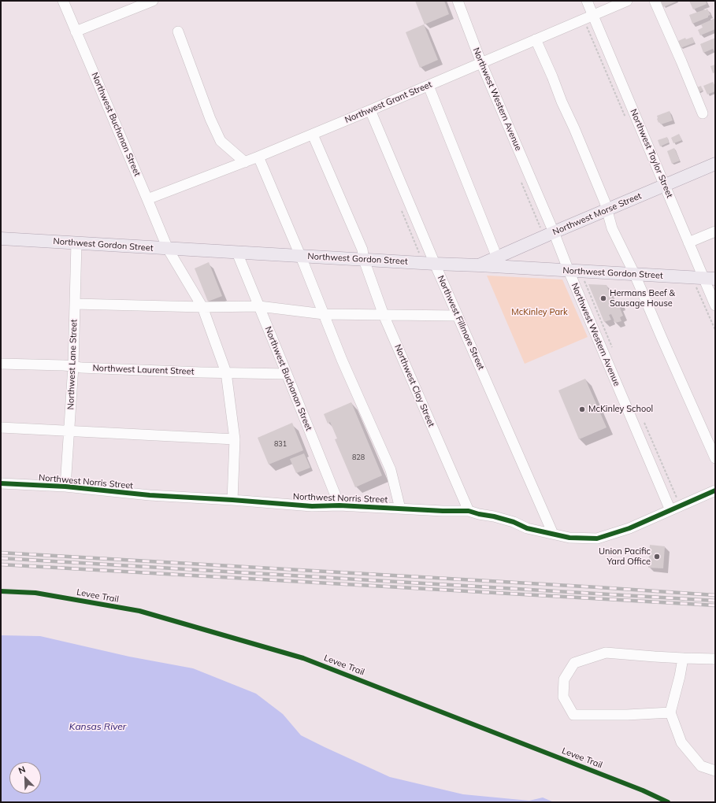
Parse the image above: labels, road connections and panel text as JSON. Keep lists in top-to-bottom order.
{
  "streets": {
    "main road": ["Northwest Morse Street", "Northwest Gordon Street"],
    "street": [
      "Northwest Western Avenue",
      "Northwest Grant Street",
      "Northwest Buchanan Street",
      "Northwest Taylor Street",
      "Northwest Fillmore Street",
      "Northwest Lane Street",
      "Northwest Laurent Street",
      "Northwest Clay Street",
      "Northwest Norris Street"
    ],
    "cycle path": ["Levee Trail"]
  },
  "crossings": [
    ["Northwest Western Avenue", "Northwest Grant Street"],
    ["Northwest Western Avenue", "Northwest Morse Street"],
    ["Northwest Western Avenue", "Northwest Gordon Street"],
    ["Northwest Western Avenue", "Northwest Norris Street"],
    ["Northwest Grant Street", "Northwest Buchanan Street"],
    ["Northwest Grant Street", "Northwest Taylor Street"],
    ["Northwest Grant Street", "Northwest Fillmore Street"],
    ["Northwest Grant Street", "Northwest Clay Street"],
    ["Northwest Buchanan Street", "Northwest Gordon Street"],
    ["Northwest Buchanan Street", "Northwest Laurent Street"],
    ["Northwest Buchanan Street", "Northwest Norris Street"],
    ["Northwest Taylor Street", "Northwest Morse Street"],
    ["Northwest Taylor Street", "Northwest Gordon Street"],
    ["Northwest Morse Street", "Northwest Gordon Street"],
    ["Northwest Gordon Street", "Northwest Fillmore Street"],
    ["Northwest Gordon Street", "Northwest Lane Street"],
    ["Northwest Gordon Street", "Northwest Clay Street"],
    ["Northwest Fillmore Street", "Northwest Norris Street"],
    ["Northwest Lane Street", "Northwest Laurent Street"],
    ["Northwest Lane Street", "Northwest Norris Street"],
    ["Northwest Clay Street", "Northwest Norris Street"]
  ],
  "water": ["Kansas River"],
  "parks": ["McKinley Park"],
  "places": ["Hermans Beef & Sausage House", "McKinley School", "Union Pacific Yard Office"],
  "house_numbers": ["831", "828"],
  "north": "top left"
}
